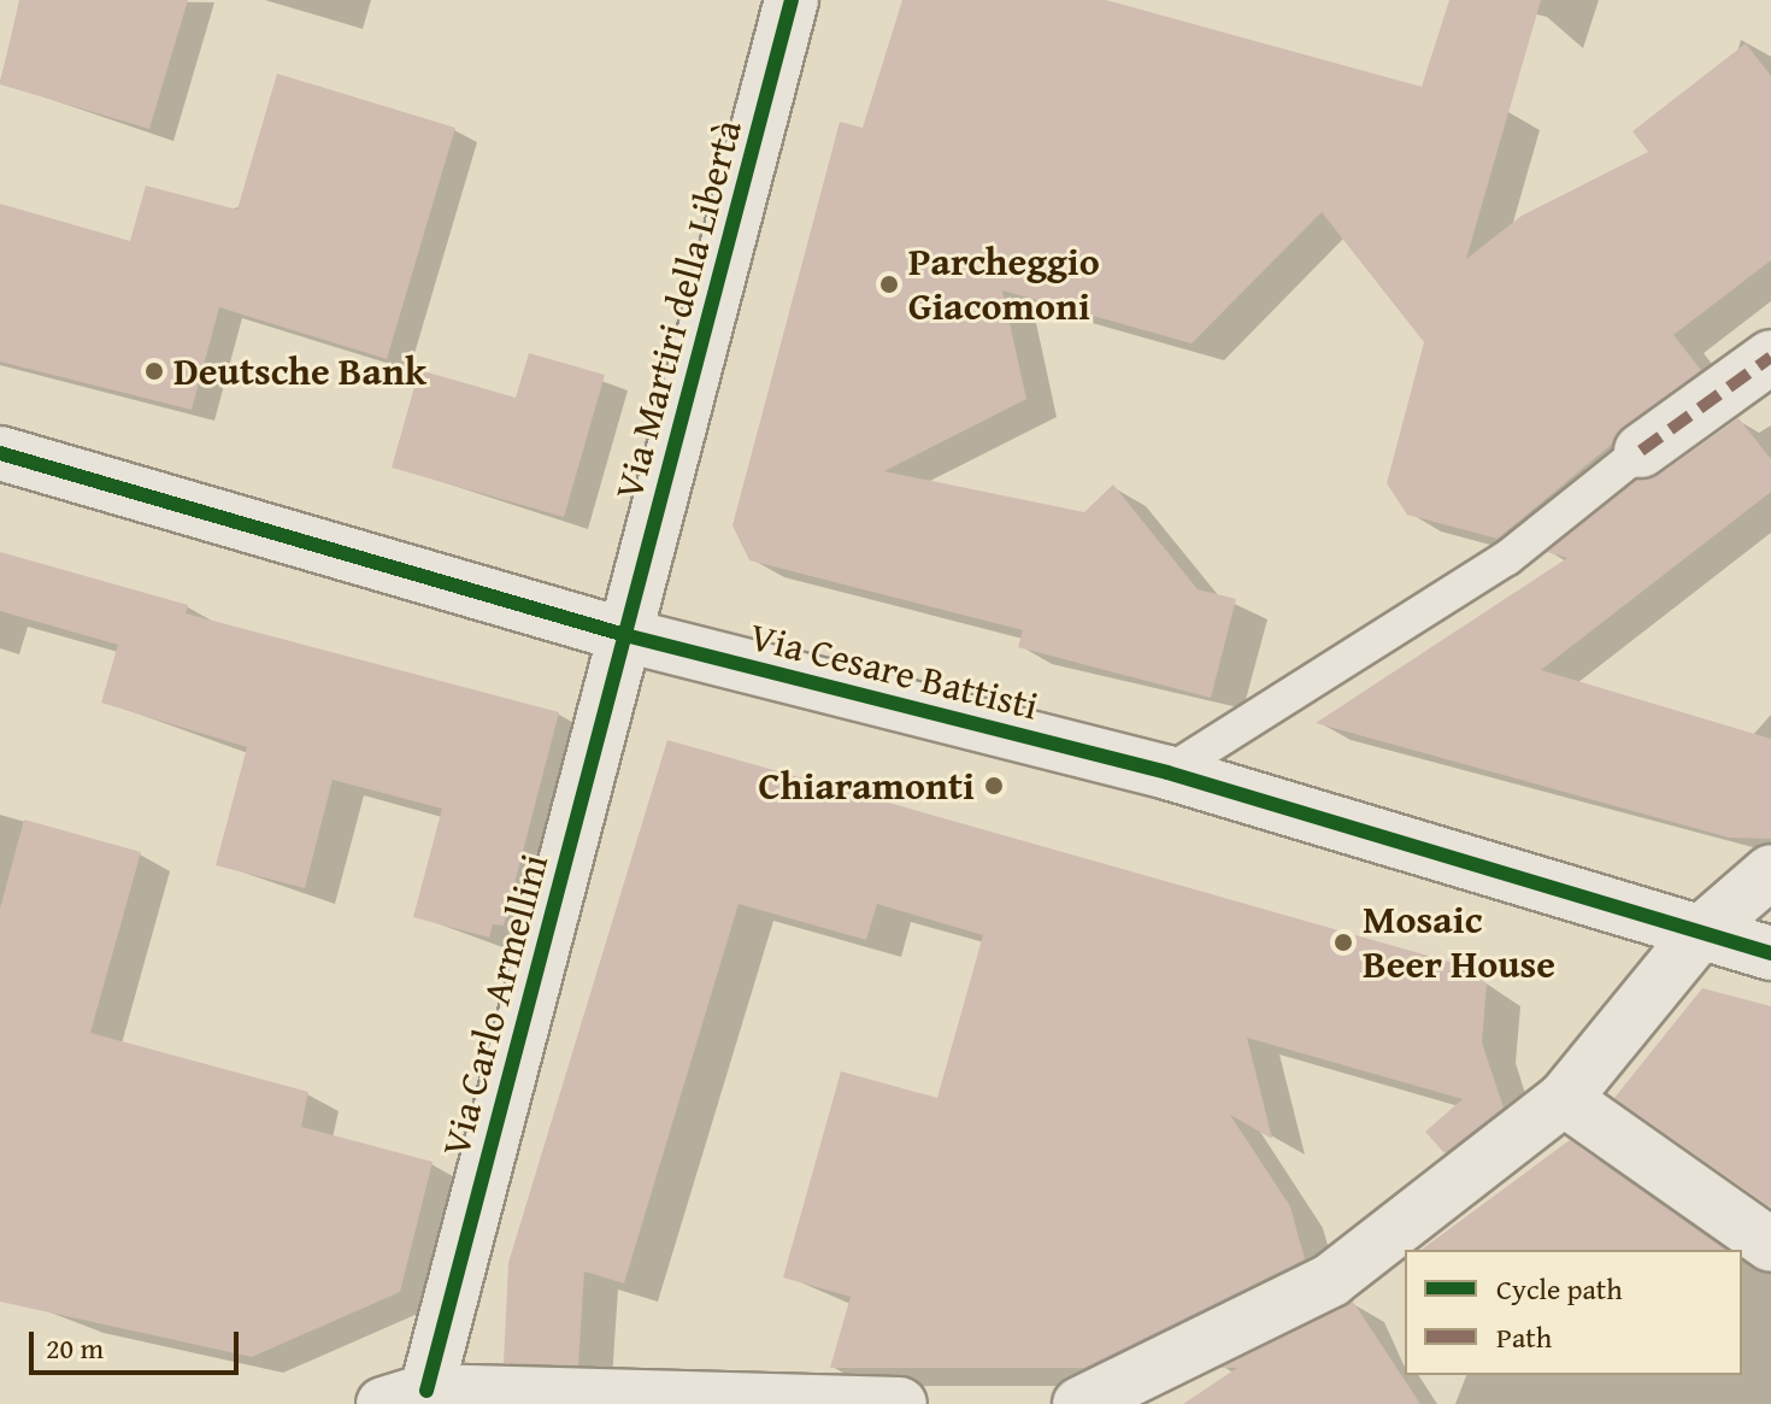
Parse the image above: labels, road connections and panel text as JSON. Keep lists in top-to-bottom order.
{
  "streets": {
    "street": ["Via Martiri della Libertà", "Via Cesare Battisti", "Via Carlo Armellini"]
  },
  "crossings": [
    ["Via Martiri della Libertà", "Via Cesare Battisti"],
    ["Via Martiri della Libertà", "Via Carlo Armellini"],
    ["Via Cesare Battisti", "Via Carlo Armellini"]
  ],
  "places": [
    "Parcheggio Giacomoni",
    "Deutsche Bank",
    "Chiaramonti",
    "Mosaic Beer House"
  ],
  "legend": ["Cycle path", "Path"],
  "scale_bar": "20 m"
}
